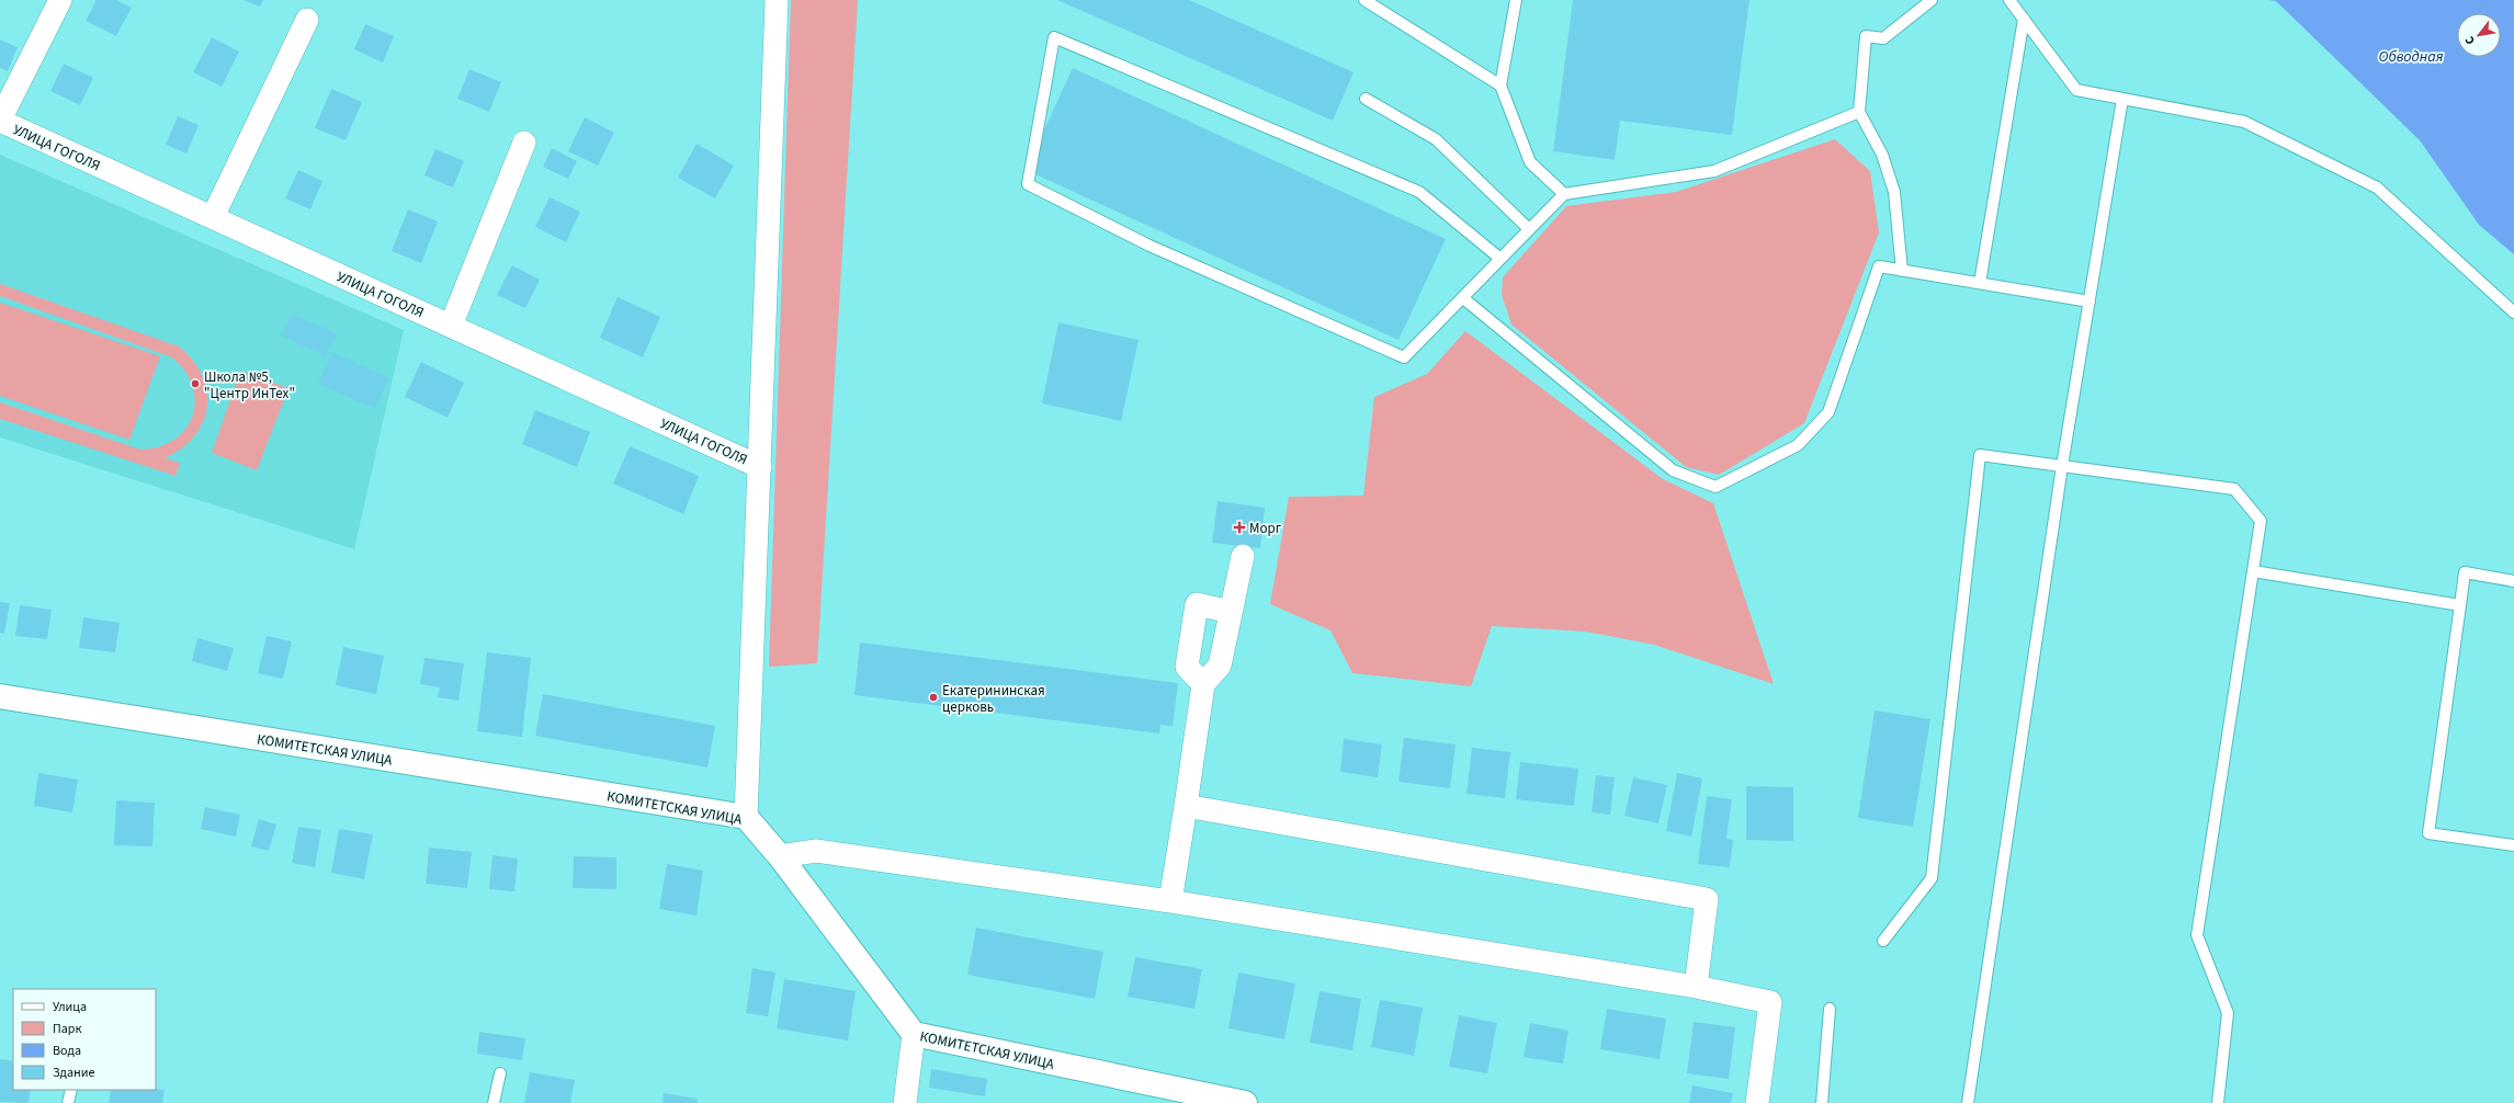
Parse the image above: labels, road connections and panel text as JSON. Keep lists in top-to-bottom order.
{
  "streets": {
    "street": ["УЛИЦА ГОГОЛЯ", "КОМИТЕТСКАЯ УЛИЦА"]
  },
  "water": ["Обводная"],
  "places": {
    "other": ["Школа №5, \"Центр ИнТех\"", "Екатерининская церковь"],
    "health": ["Морг"]
  },
  "legend": [
    "Улица",
    "Парк",
    "Вода",
    "Здание"
  ],
  "north": "bottom left"
}
